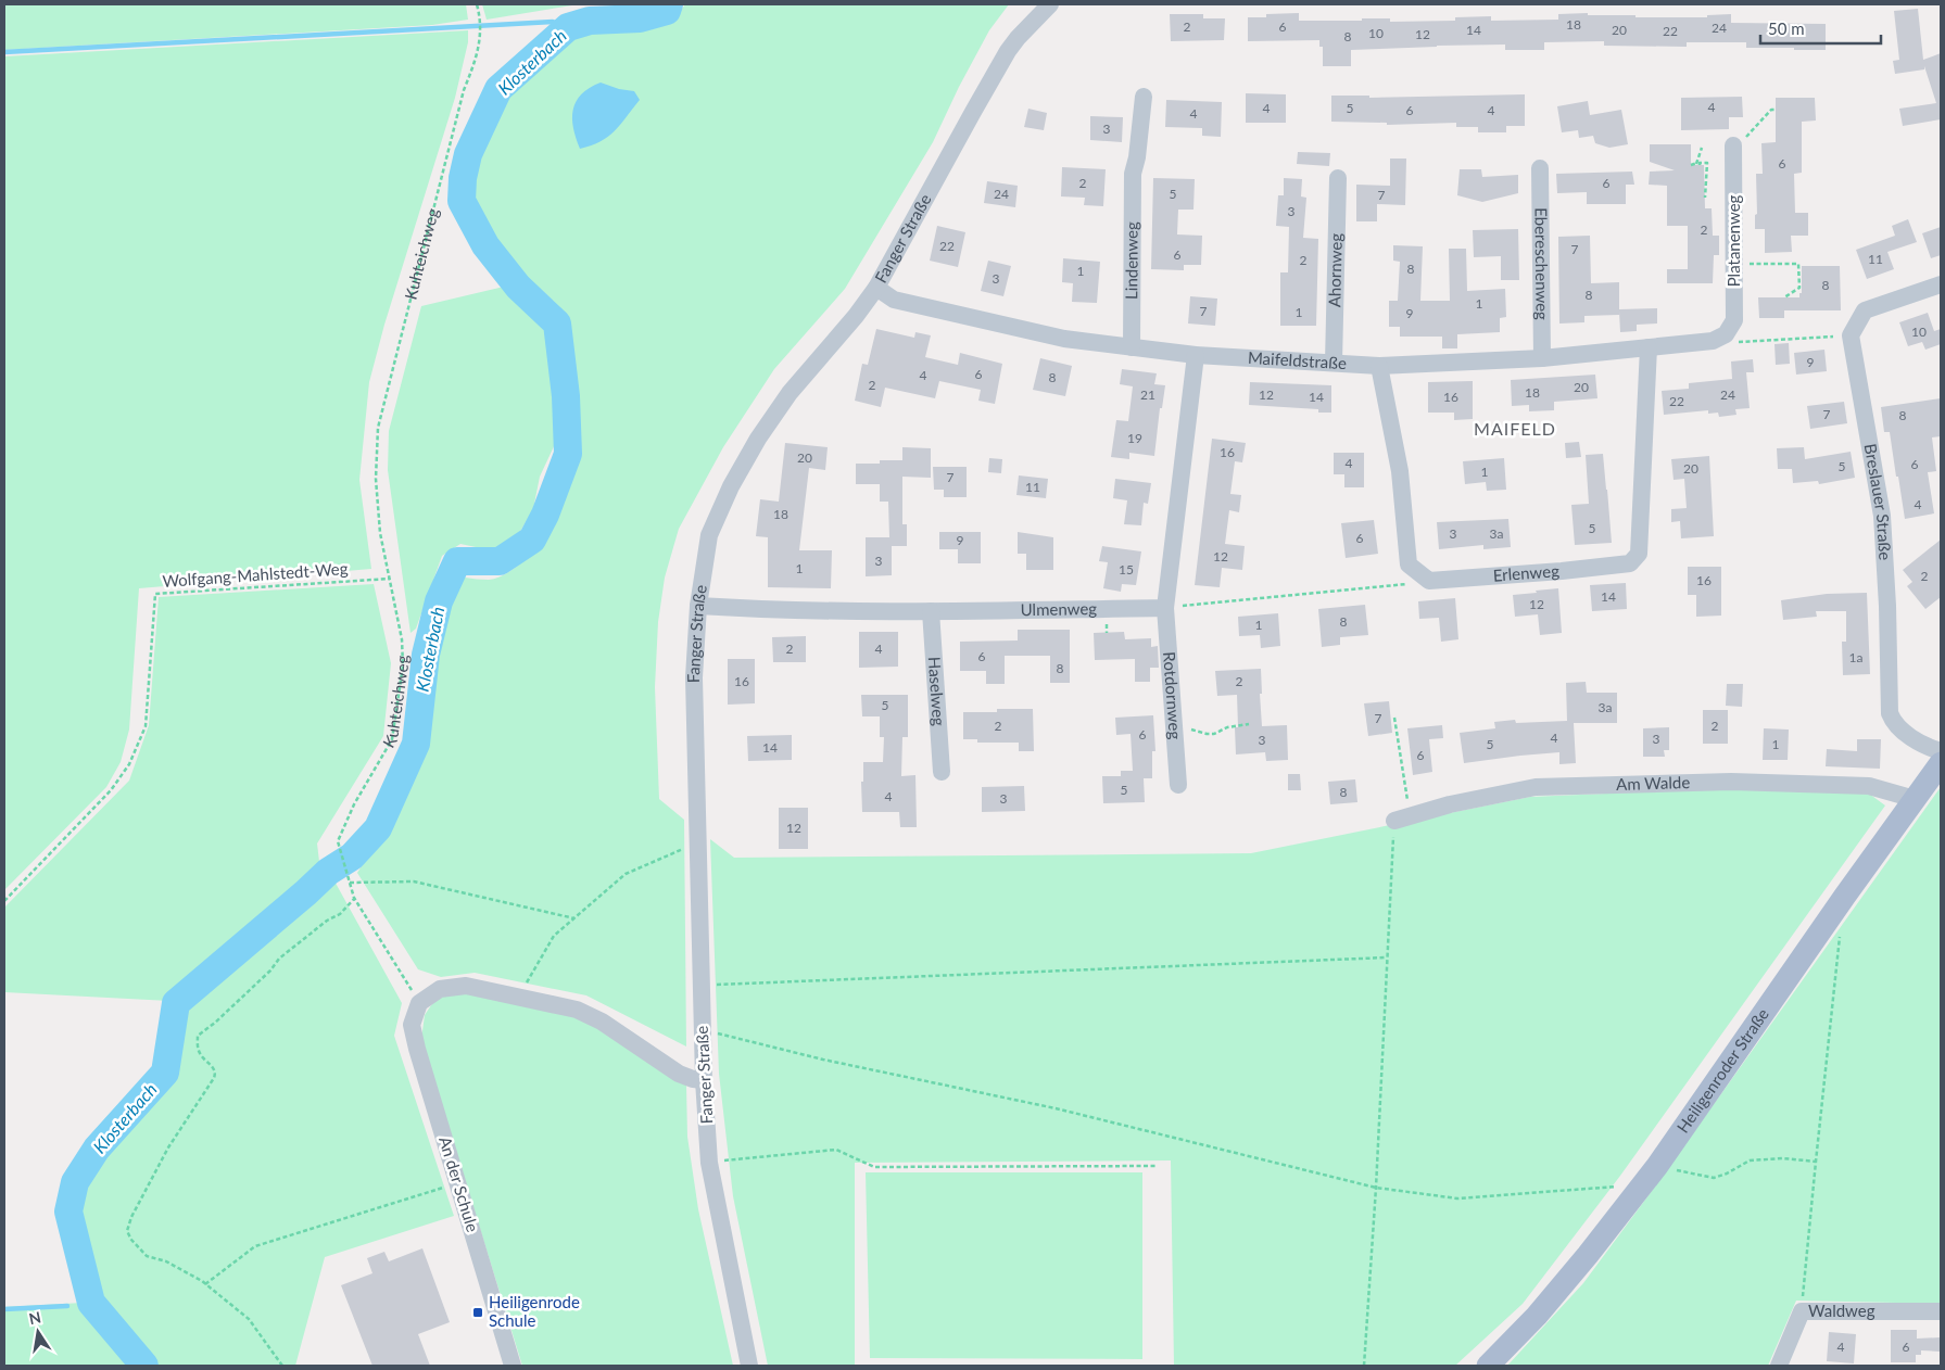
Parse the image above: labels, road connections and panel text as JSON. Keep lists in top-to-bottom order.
{
  "streets": {
    "main road": ["Heiligenroder Straße"],
    "street": [
      "Fanger Straße",
      "Platanenweg",
      "Lindenweg",
      "Ebereschenweg",
      "Ahornweg",
      "Maifeldstraße",
      "Breslauer Straße",
      "Erlenweg",
      "Ulmenweg",
      "Haselweg",
      "Rotdornweg",
      "Am Walde",
      "An der Schule",
      "Waldweg"
    ],
    "path": ["Kuhteichweg", "Wolfgang-Mahlstedt-Weg"]
  },
  "crossings": [
    ["Fanger Straße", "Maifeldstraße"],
    ["Fanger Straße", "Ulmenweg"],
    ["Platanenweg", "Maifeldstraße"],
    ["Kuhteichweg", "Wolfgang-Mahlstedt-Weg"],
    ["Kuhteichweg", "An der Schule"],
    ["Lindenweg", "Maifeldstraße"],
    ["Ebereschenweg", "Maifeldstraße"],
    ["Ahornweg", "Maifeldstraße"],
    ["Maifeldstraße", "Erlenweg"],
    ["Ulmenweg", "Haselweg"],
    ["Ulmenweg", "Rotdornweg"],
    ["Am Walde", "Heiligenroder Straße"]
  ],
  "districts": ["MAIFELD"],
  "water": ["Klosterbach"],
  "places": {
    "transit": ["Heiligenrode Schule"]
  },
  "house_numbers": [
    "18",
    "2",
    "6",
    "24",
    "14",
    "20",
    "22",
    "10",
    "12",
    "8",
    "4",
    "4",
    "5",
    "6",
    "4",
    "4",
    "3",
    "6",
    "2",
    "6",
    "24",
    "5",
    "7",
    "3",
    "2",
    "22",
    "7",
    "6",
    "11",
    "2",
    "8",
    "1",
    "3",
    "8",
    "8",
    "1",
    "7",
    "1",
    "9",
    "10",
    "9",
    "6",
    "4",
    "8",
    "2",
    "20",
    "18",
    "21",
    "12",
    "24",
    "14",
    "16",
    "22",
    "7",
    "8",
    "19",
    "16",
    "20",
    "4",
    "6",
    "5",
    "20",
    "1",
    "7",
    "11",
    "4",
    "18",
    "5",
    "3",
    "3a",
    "6",
    "9",
    "12",
    "3",
    "1",
    "15",
    "2",
    "16",
    "14",
    "12",
    "8",
    "1",
    "2",
    "4",
    "6",
    "1a",
    "8",
    "16",
    "2",
    "5",
    "3a",
    "7",
    "2",
    "2",
    "6",
    "4",
    "3",
    "3",
    "5",
    "1",
    "14",
    "6",
    "5",
    "8",
    "4",
    "3",
    "12",
    "4",
    "6"
  ],
  "scale_bar": "50 m",
  "north": "top"
}
